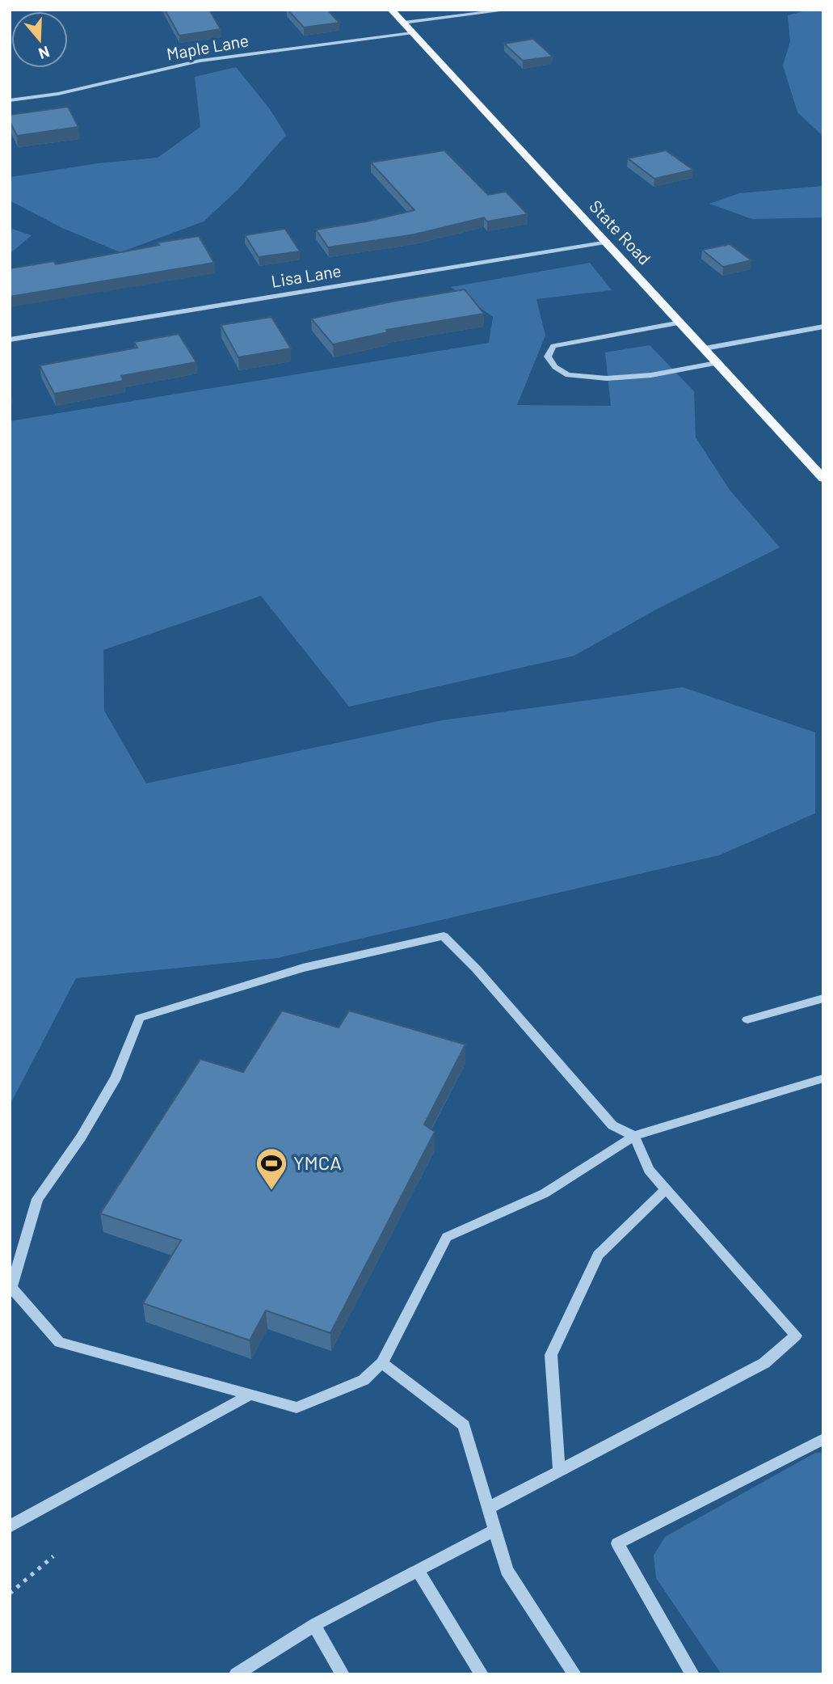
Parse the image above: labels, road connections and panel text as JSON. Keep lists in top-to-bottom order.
{
  "streets": {
    "main road": ["State Road"],
    "street": ["Maple Lane", "Lisa Lane"]
  },
  "crossings": [
    ["Maple Lane", "State Road"],
    ["State Road", "Lisa Lane"]
  ],
  "places": {
    "sports": ["YMCA"]
  },
  "north": "bottom"
}
